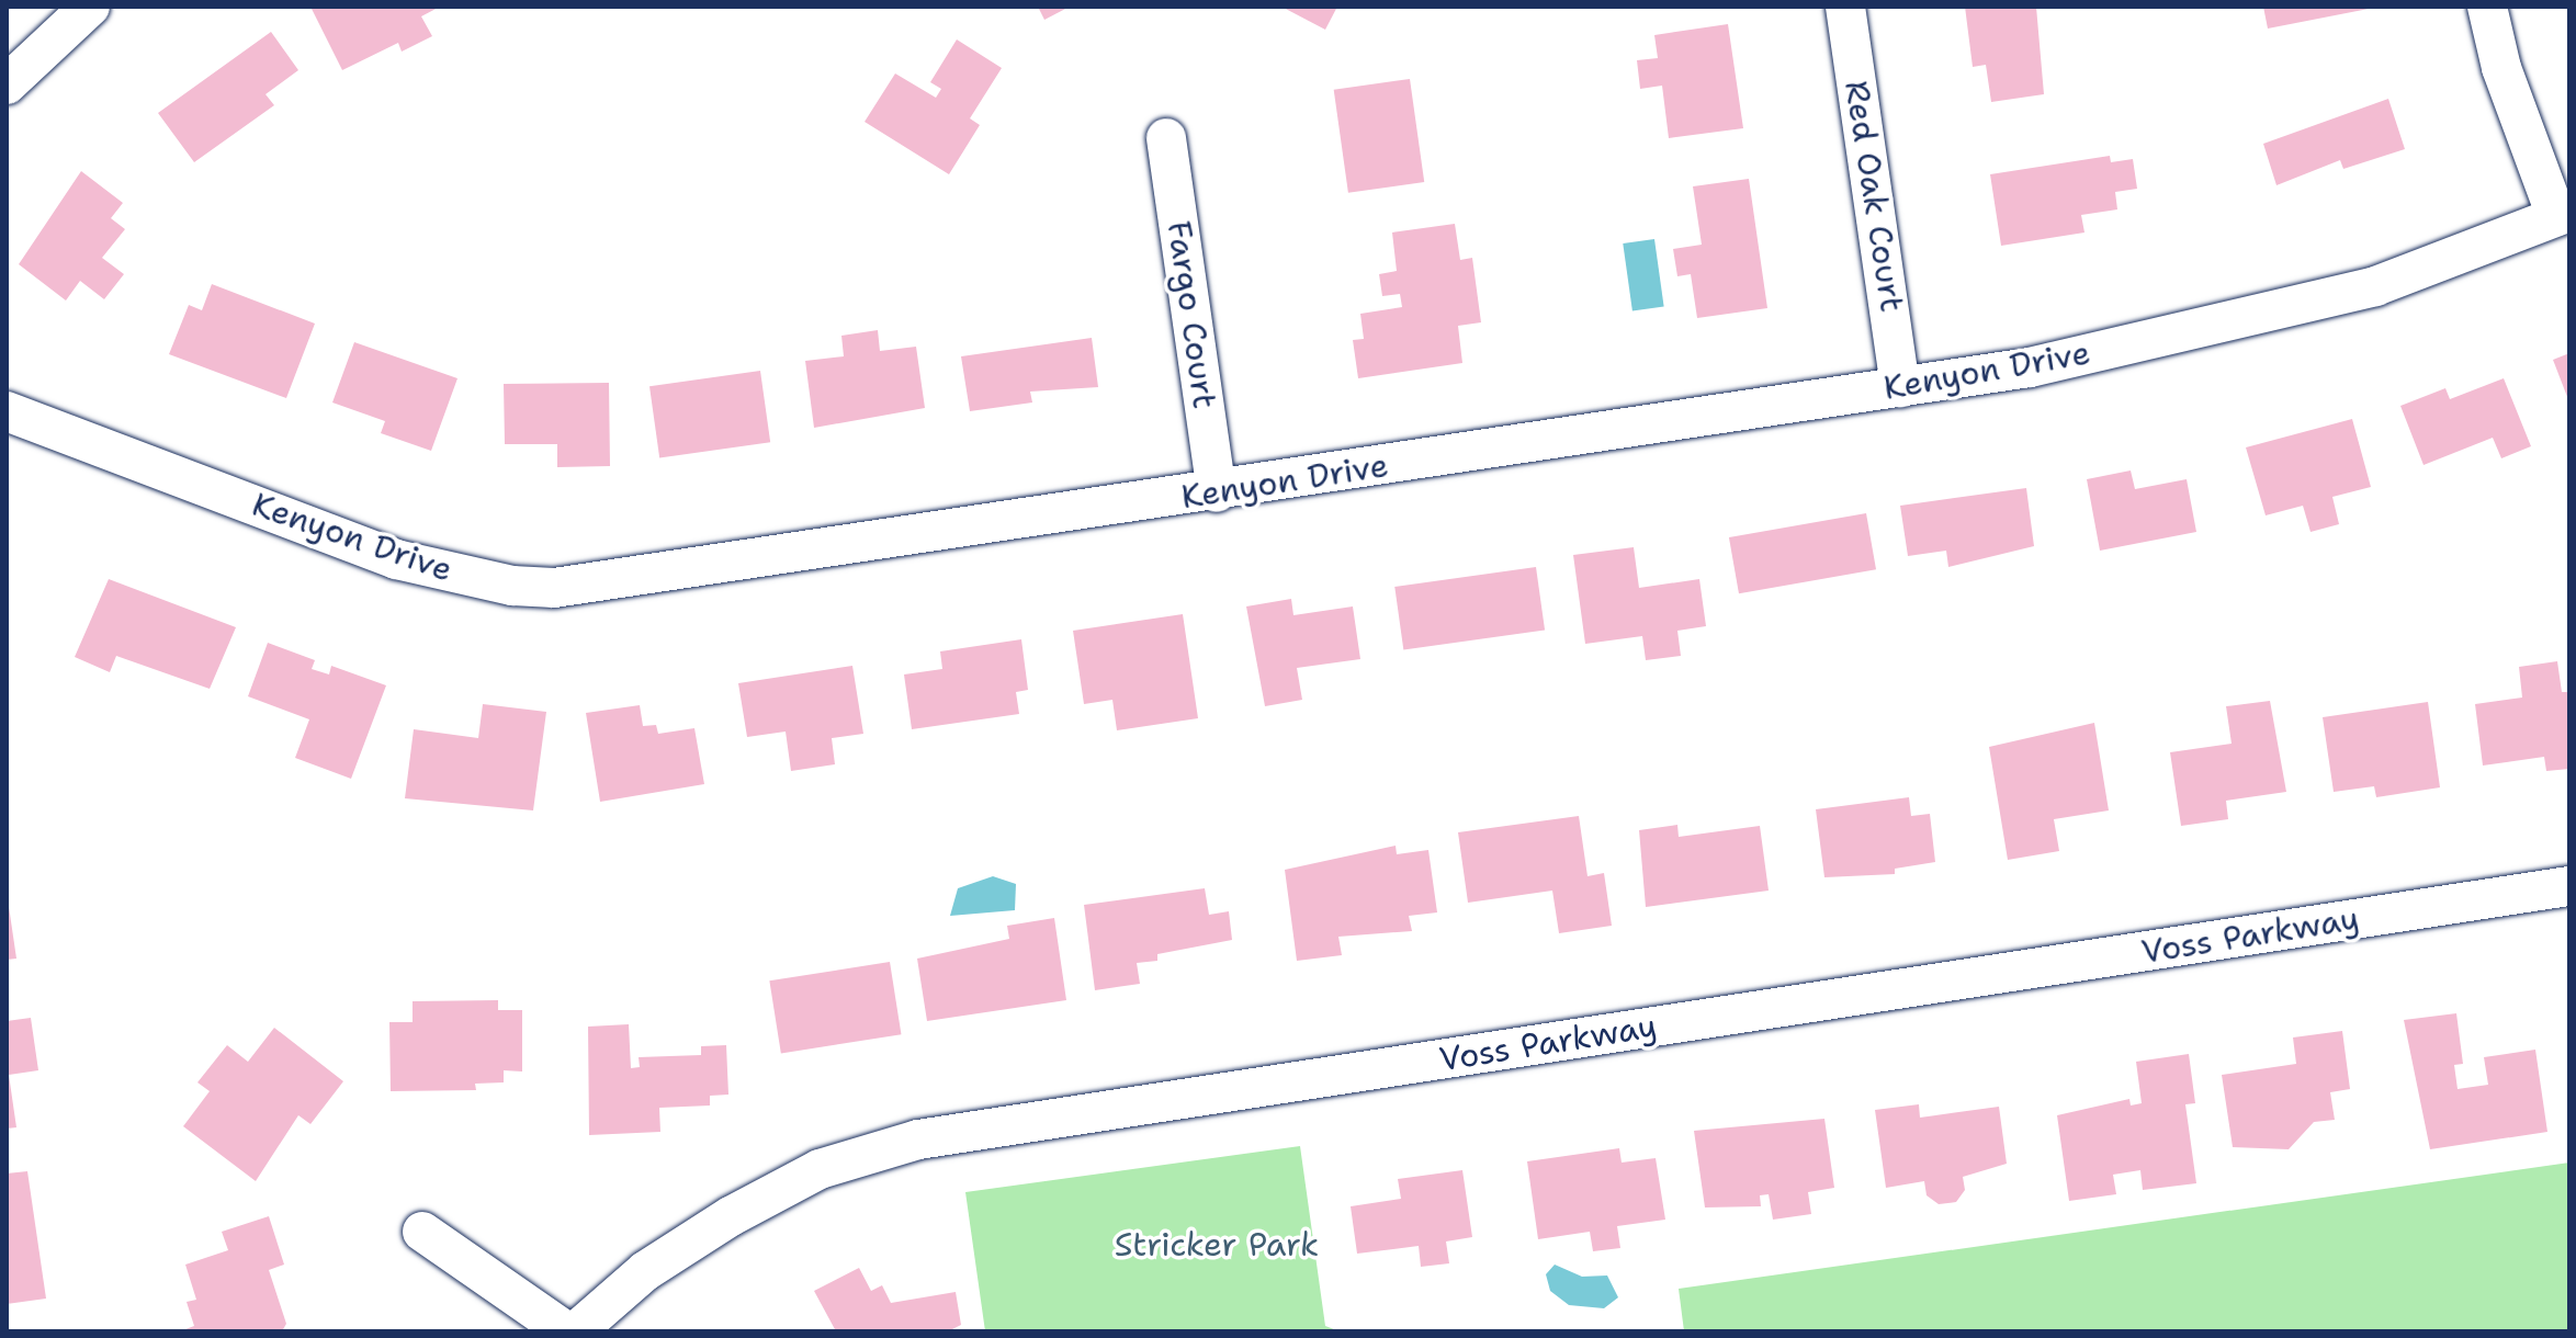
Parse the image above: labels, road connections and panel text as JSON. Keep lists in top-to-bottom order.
{
  "streets": {
    "street": [
      "Red Oak Court",
      "Fargo Court",
      "Kenyon Drive",
      "Voss Parkway"
    ]
  },
  "crossings": [
    ["Red Oak Court", "Kenyon Drive"],
    ["Fargo Court", "Kenyon Drive"]
  ],
  "parks": ["Stricker Park"]
}
